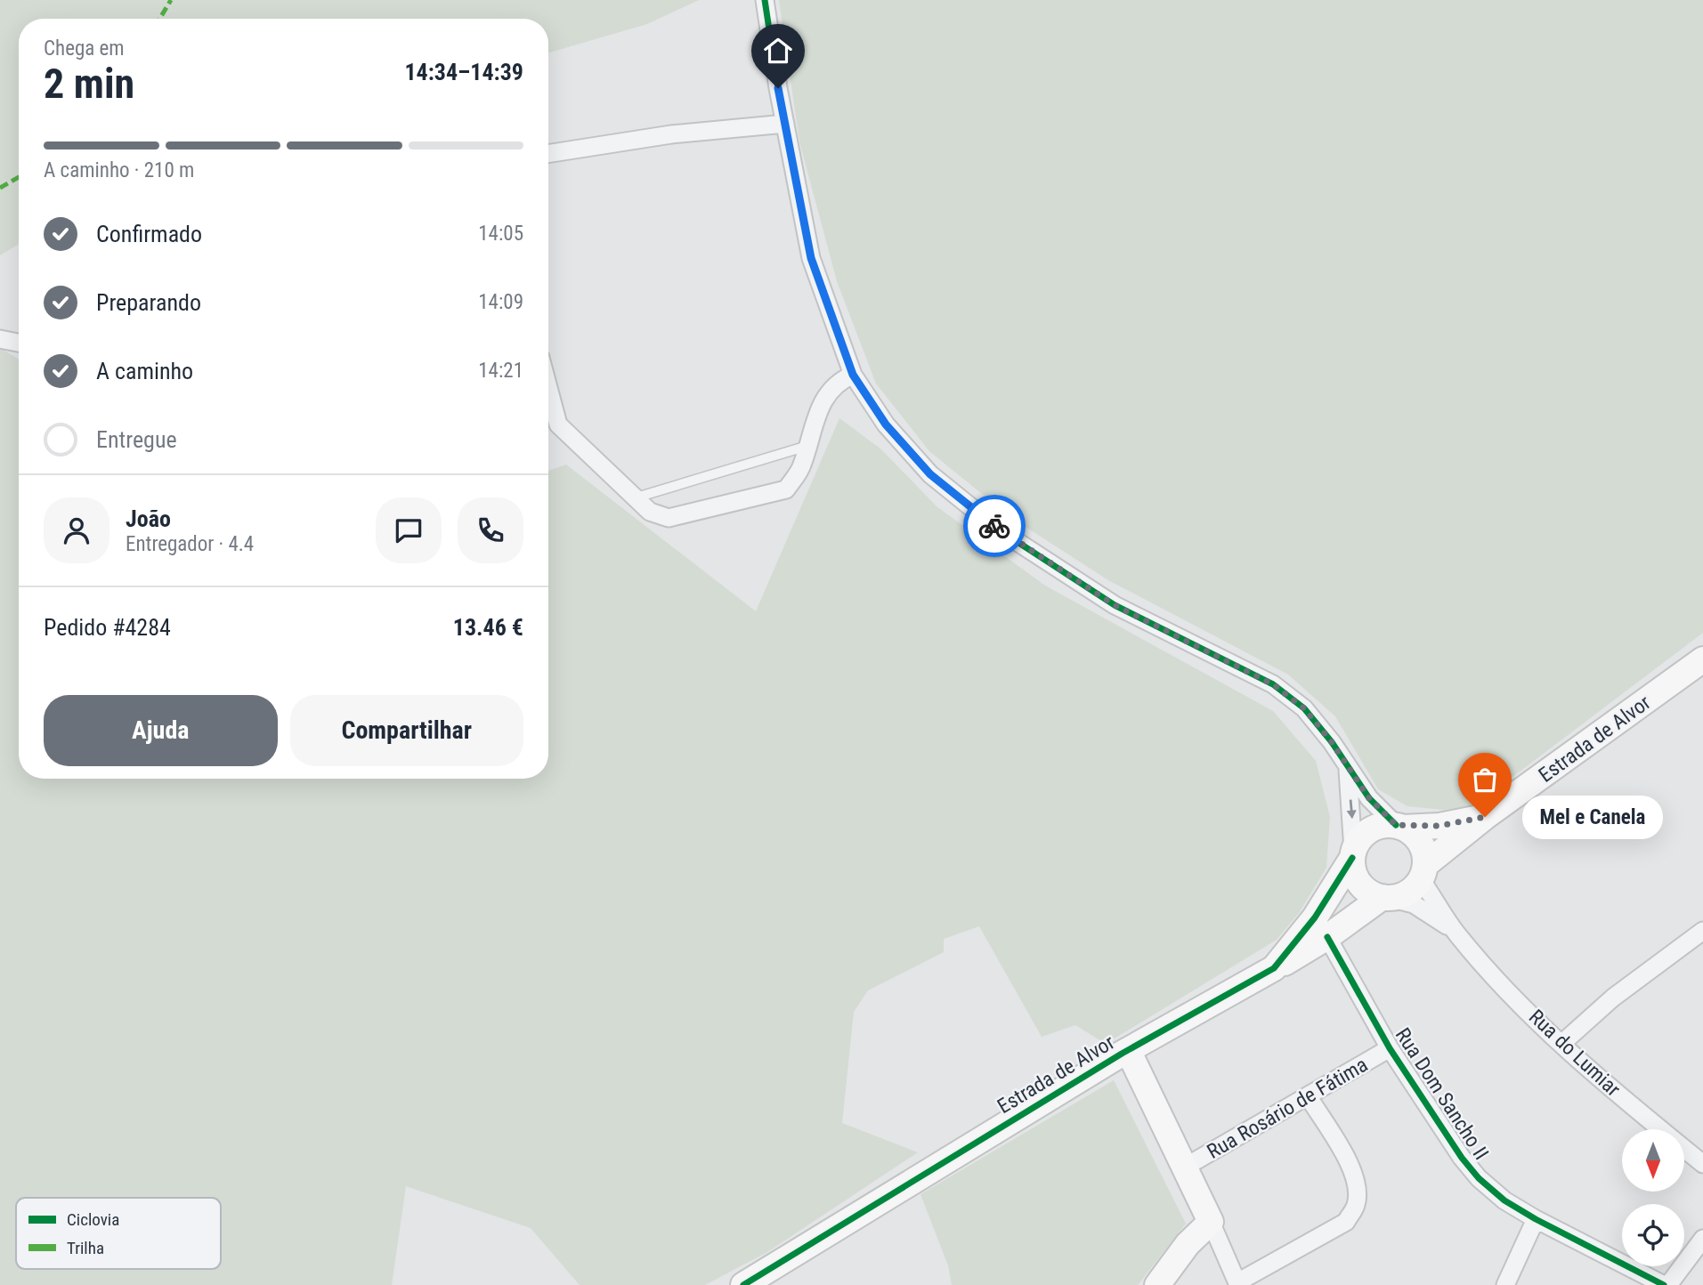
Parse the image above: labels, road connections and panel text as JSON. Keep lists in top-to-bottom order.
{
  "streets": {
    "street": [
      "Estrada de Alvor",
      "Rua do Lumiar",
      "Rua Dom Sancho II",
      "Rua Rosário de Fátima"
    ]
  },
  "crossings": [
    ["Estrada de Alvor", "Rua Dom Sancho II"],
    ["Rua Dom Sancho II", "Rua Rosário de Fátima"]
  ],
  "places": ["Mel e Canela"],
  "legend": ["Ciclovia", "Trilha"],
  "north": "bottom",
  "page": {
    "heading": ["2 min", "Chega em", "14:34–14:39"],
    "panel": [
      "João",
      "Entregador · 4.4",
      "Pedido #4284",
      "13.46 €"
    ],
    "bar": "A caminho · 210 m",
    "list": [
      ["Confirmado", "14:05"],
      ["Preparando", "14:09"],
      ["A caminho", "14:21"],
      "Entregue"
    ],
    "buttons": ["Ajuda", "Compartilhar"],
    "bubble": "Mel e Canela"
  }
}
